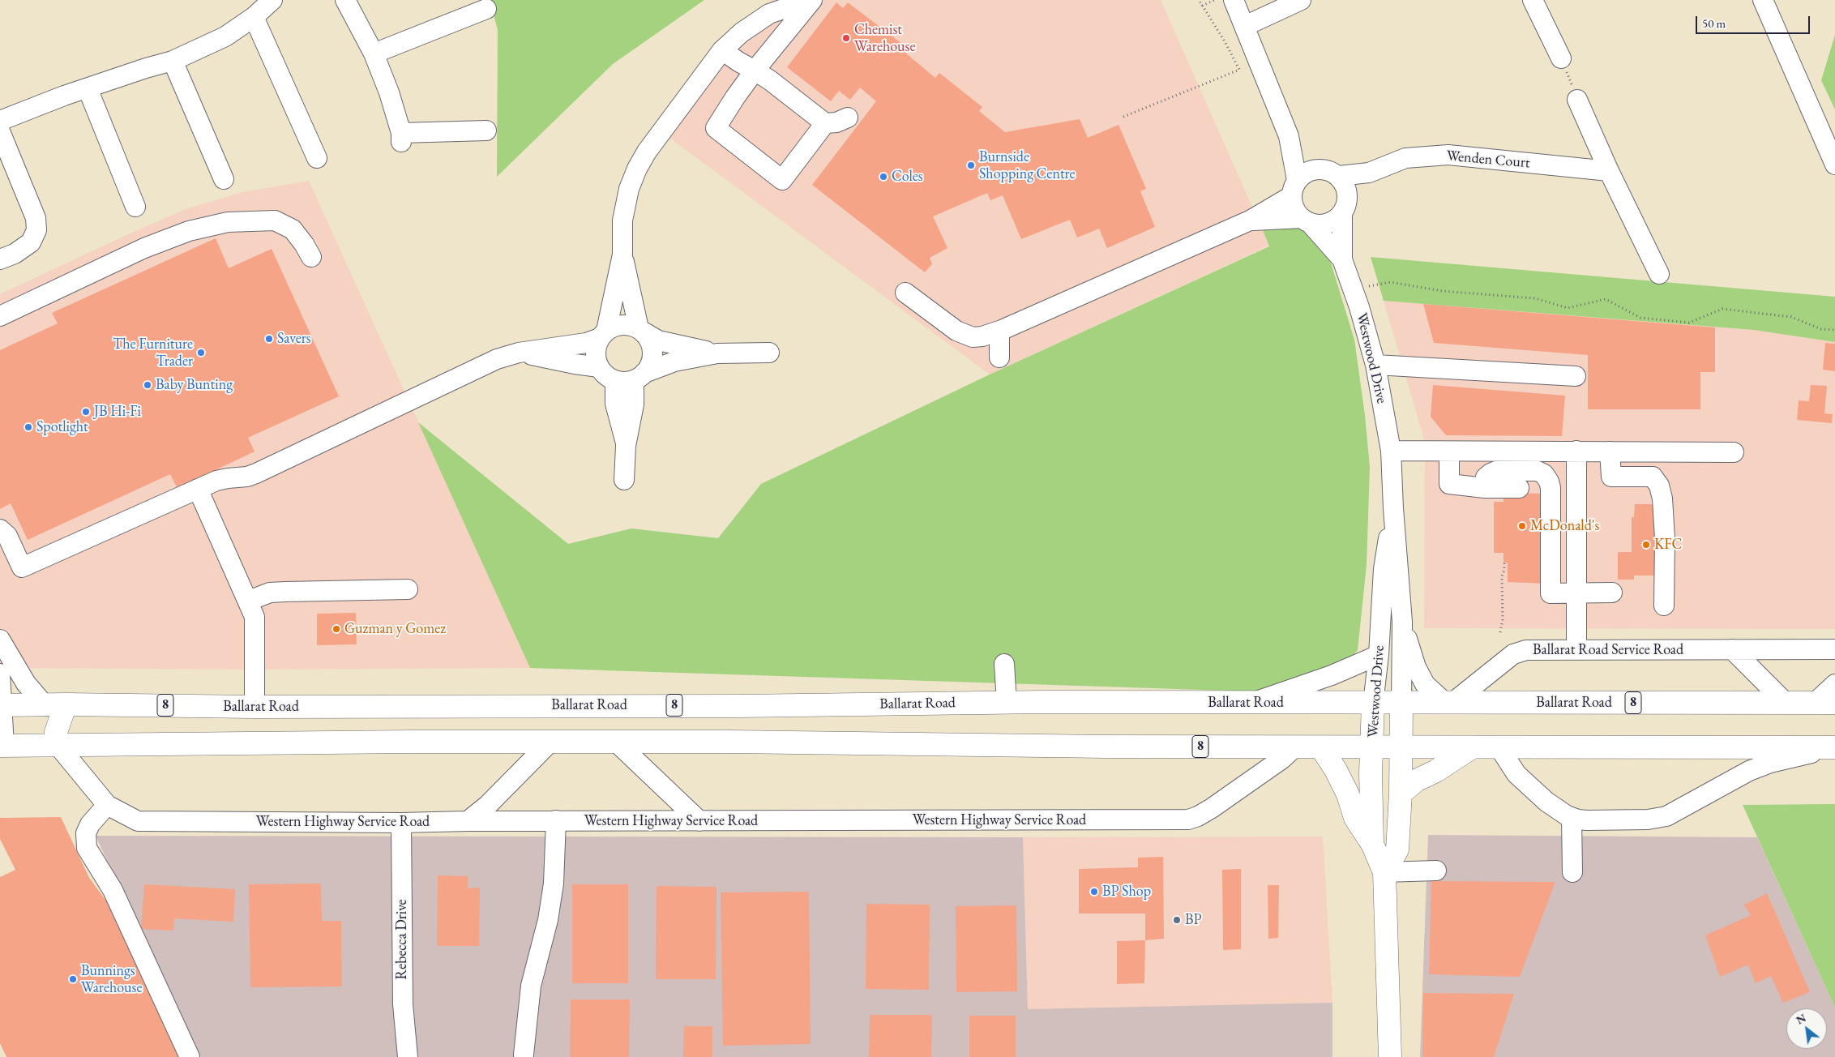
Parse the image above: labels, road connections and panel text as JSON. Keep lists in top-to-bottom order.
{
  "streets": {
    "main road": ["Westwood Drive", "Ballarat Road", "8"],
    "street": [
      "Wenden Court",
      "Ballarat Road Service Road",
      "Western Highway Service Road",
      "Rebecca Drive"
    ]
  },
  "crossings": [
    ["Wenden Court", "Westwood Drive"],
    ["Westwood Drive", "Ballarat Road"],
    ["Westwood Drive", "8"],
    ["Ballarat Road Service Road", "Ballarat Road"],
    ["8", "Western Highway Service Road"],
    ["Western Highway Service Road", "Rebecca Drive"]
  ],
  "places": [
    "Chemist Warehouse",
    "Burnside Shopping Centre",
    "Coles",
    "Savers",
    "The Furniture Trader",
    "Baby Bunting",
    "JB Hi-Fi",
    "Spotlight",
    "McDonald's",
    "KFC",
    "Guzman y Gomez",
    "BP Shop",
    "BP",
    "Bunnings Warehouse"
  ],
  "scale_bar": "50 m",
  "north": "top left"
}
